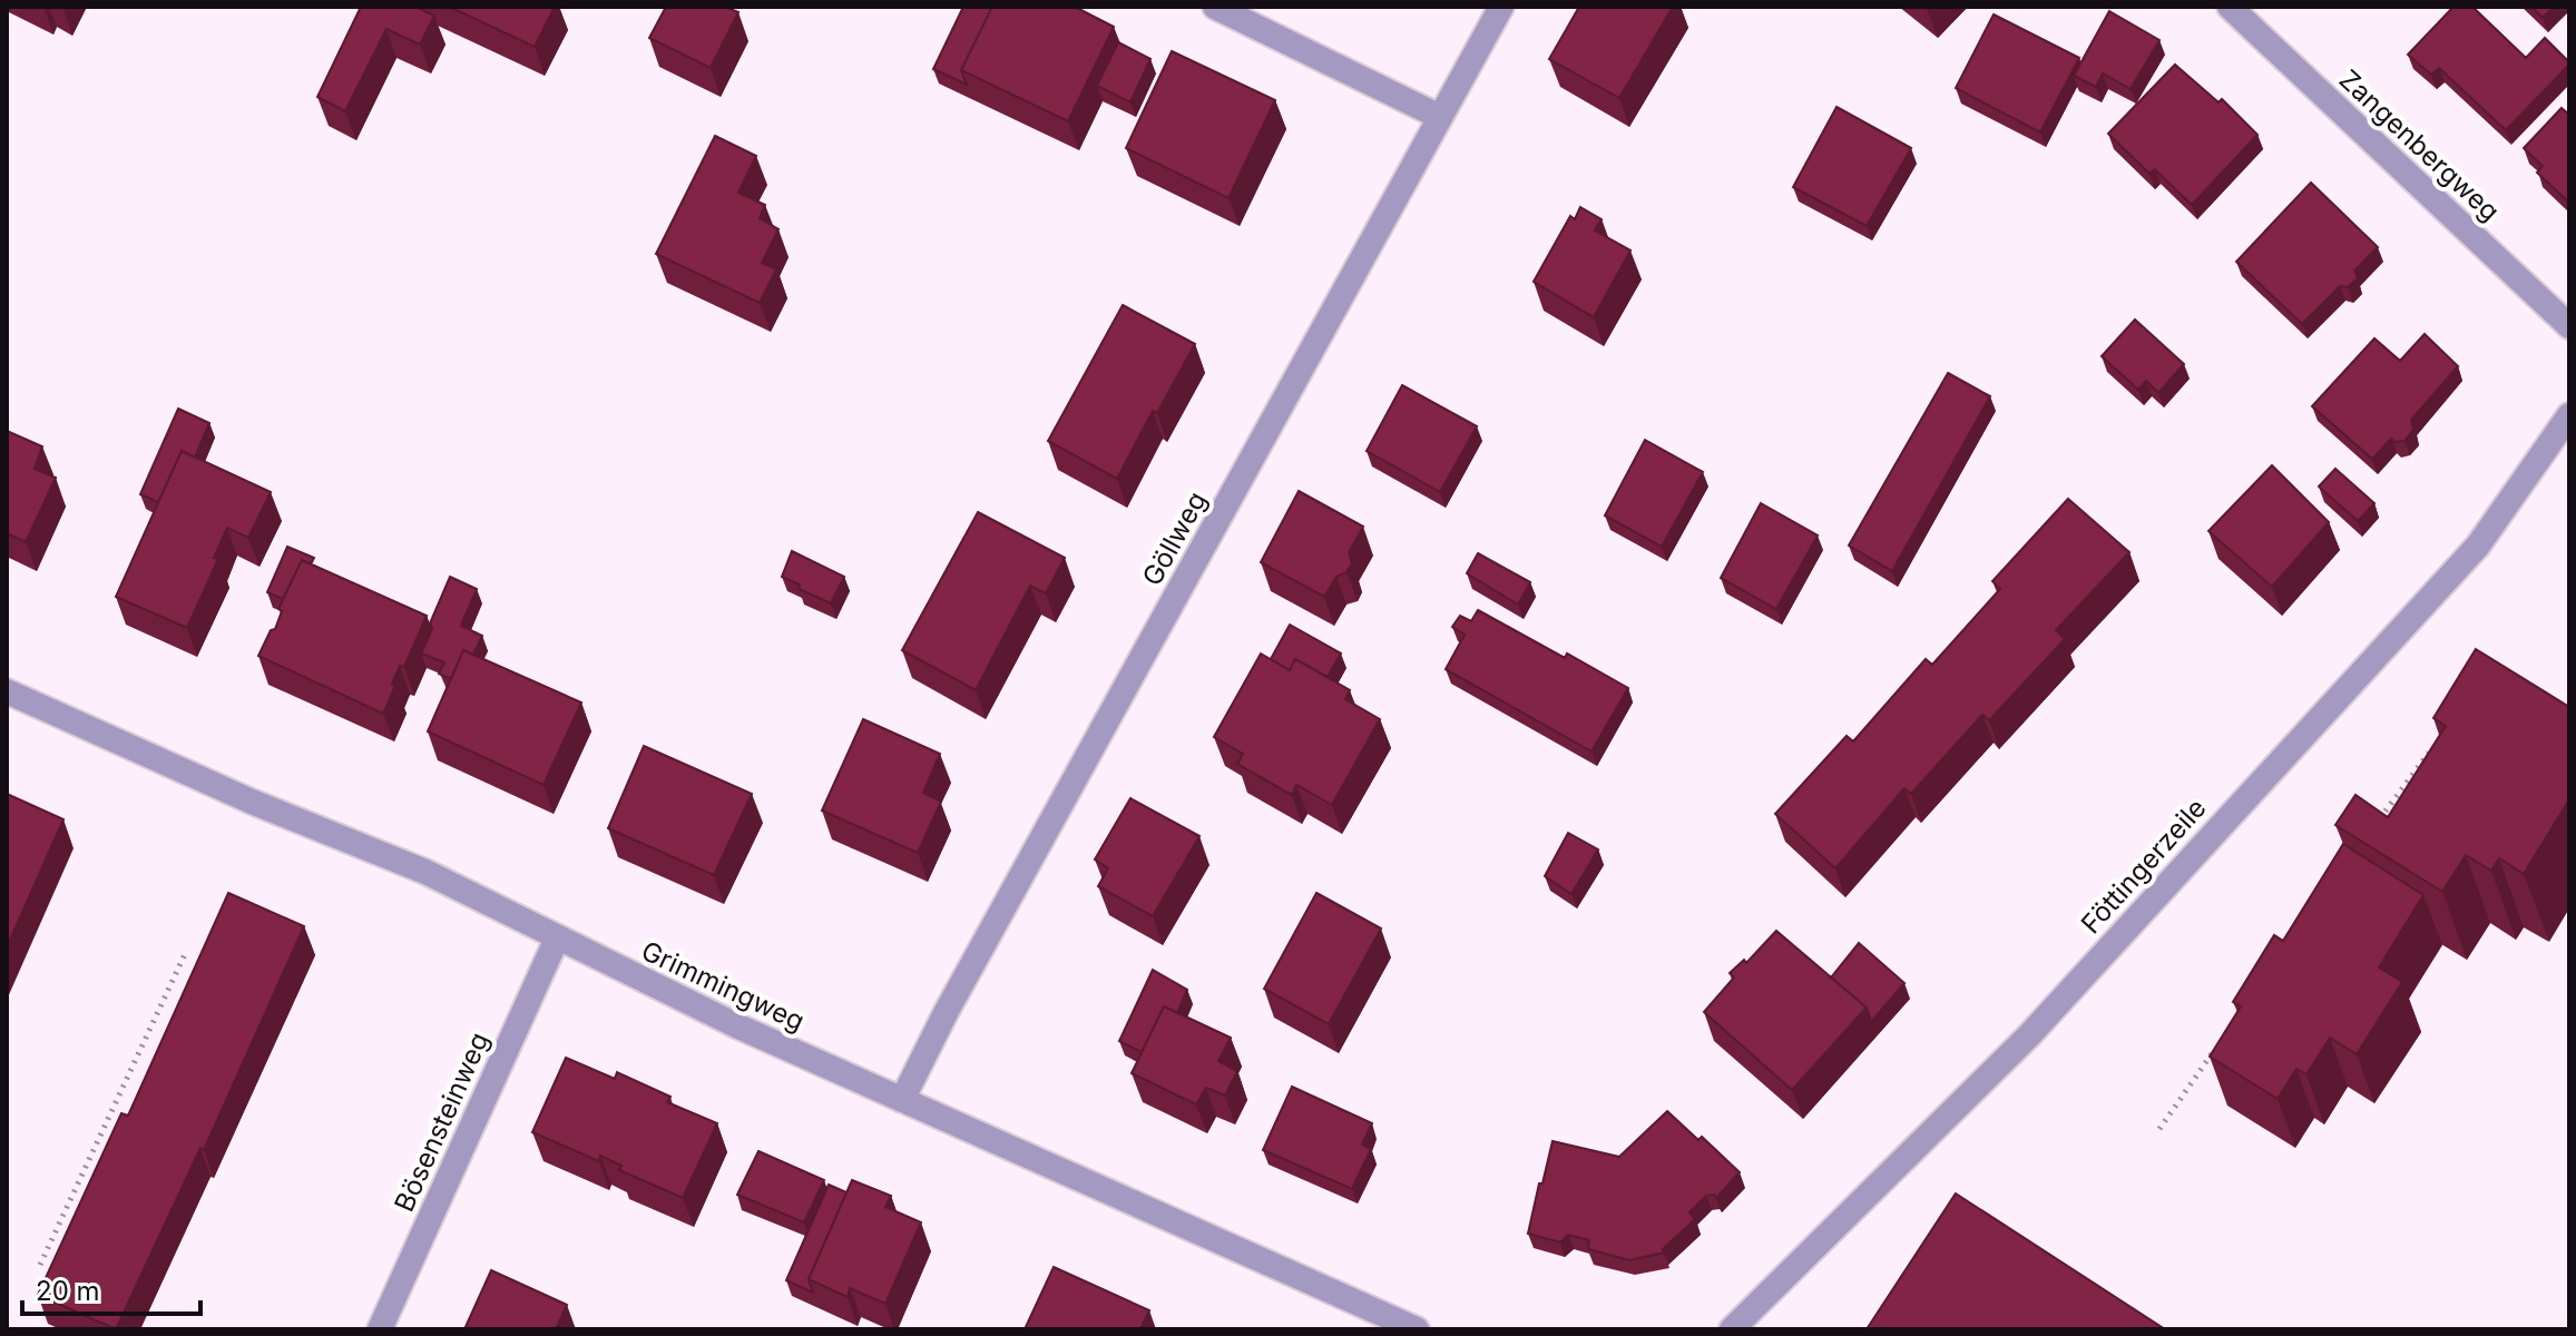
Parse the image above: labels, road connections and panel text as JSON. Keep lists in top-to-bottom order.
{
  "streets": {
    "street": [
      "Zangenbergweg",
      "Göllweg",
      "Föttingerzeile",
      "Grimmingweg",
      "Bösensteinweg"
    ]
  },
  "crossings": [
    ["Göllweg", "Grimmingweg"],
    ["Grimmingweg", "Bösensteinweg"]
  ],
  "scale_bar": "20 m"
}
